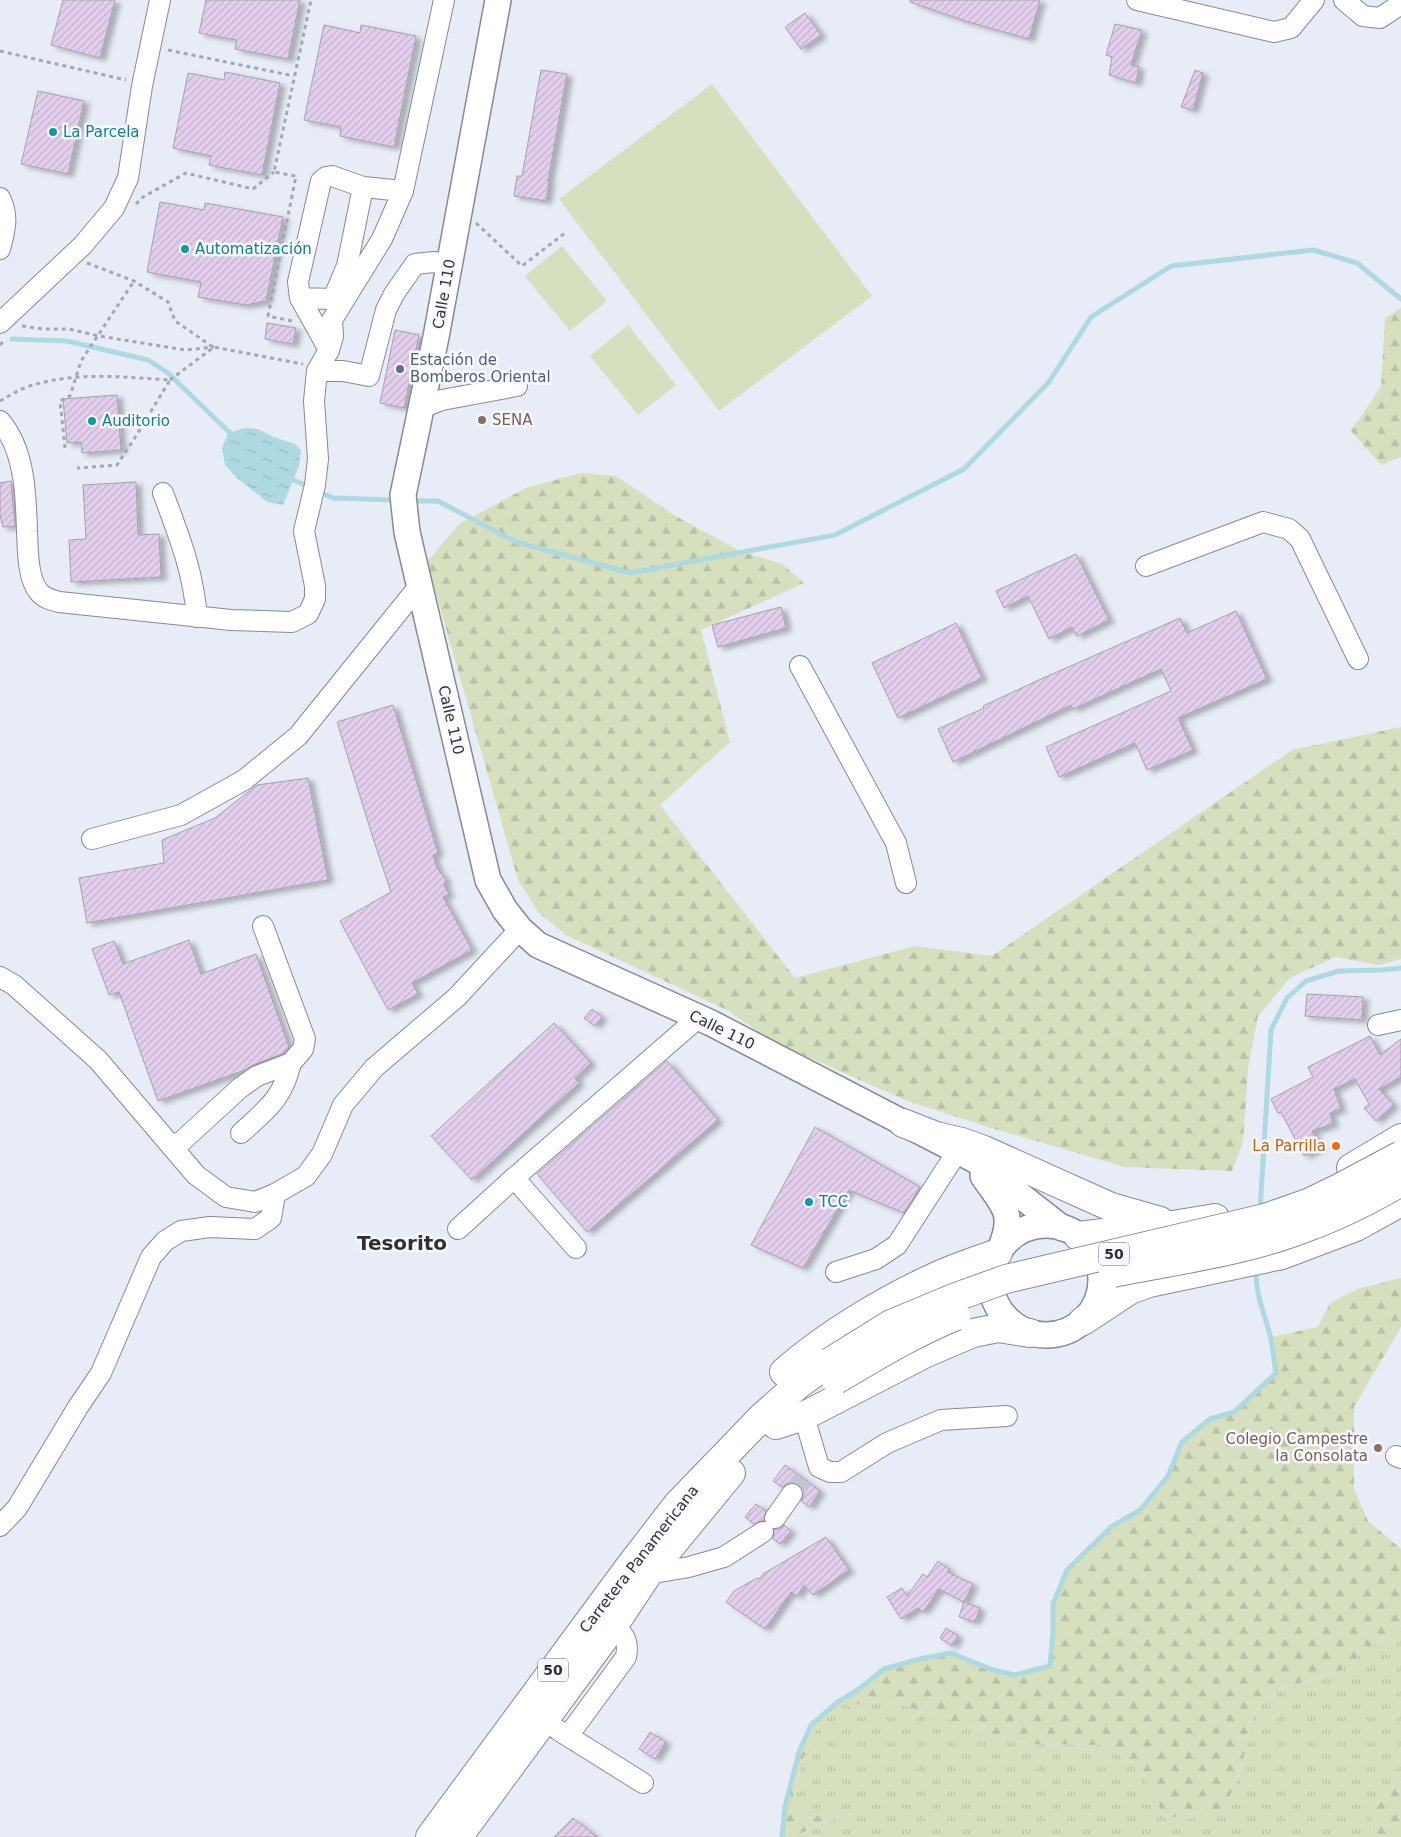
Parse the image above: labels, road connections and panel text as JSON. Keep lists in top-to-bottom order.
{
  "streets": {
    "highway": ["50", "Carretera Panamericana"],
    "main road": ["Calle 110"]
  },
  "districts": ["Tesorito"],
  "places": [
    "La Parcela",
    "Automatización",
    "Estación de Bomberos Oriental",
    "SENA",
    "Auditorio",
    "La Parrilla",
    "TCC",
    "Colegio Campestre la Consolata"
  ]
}
